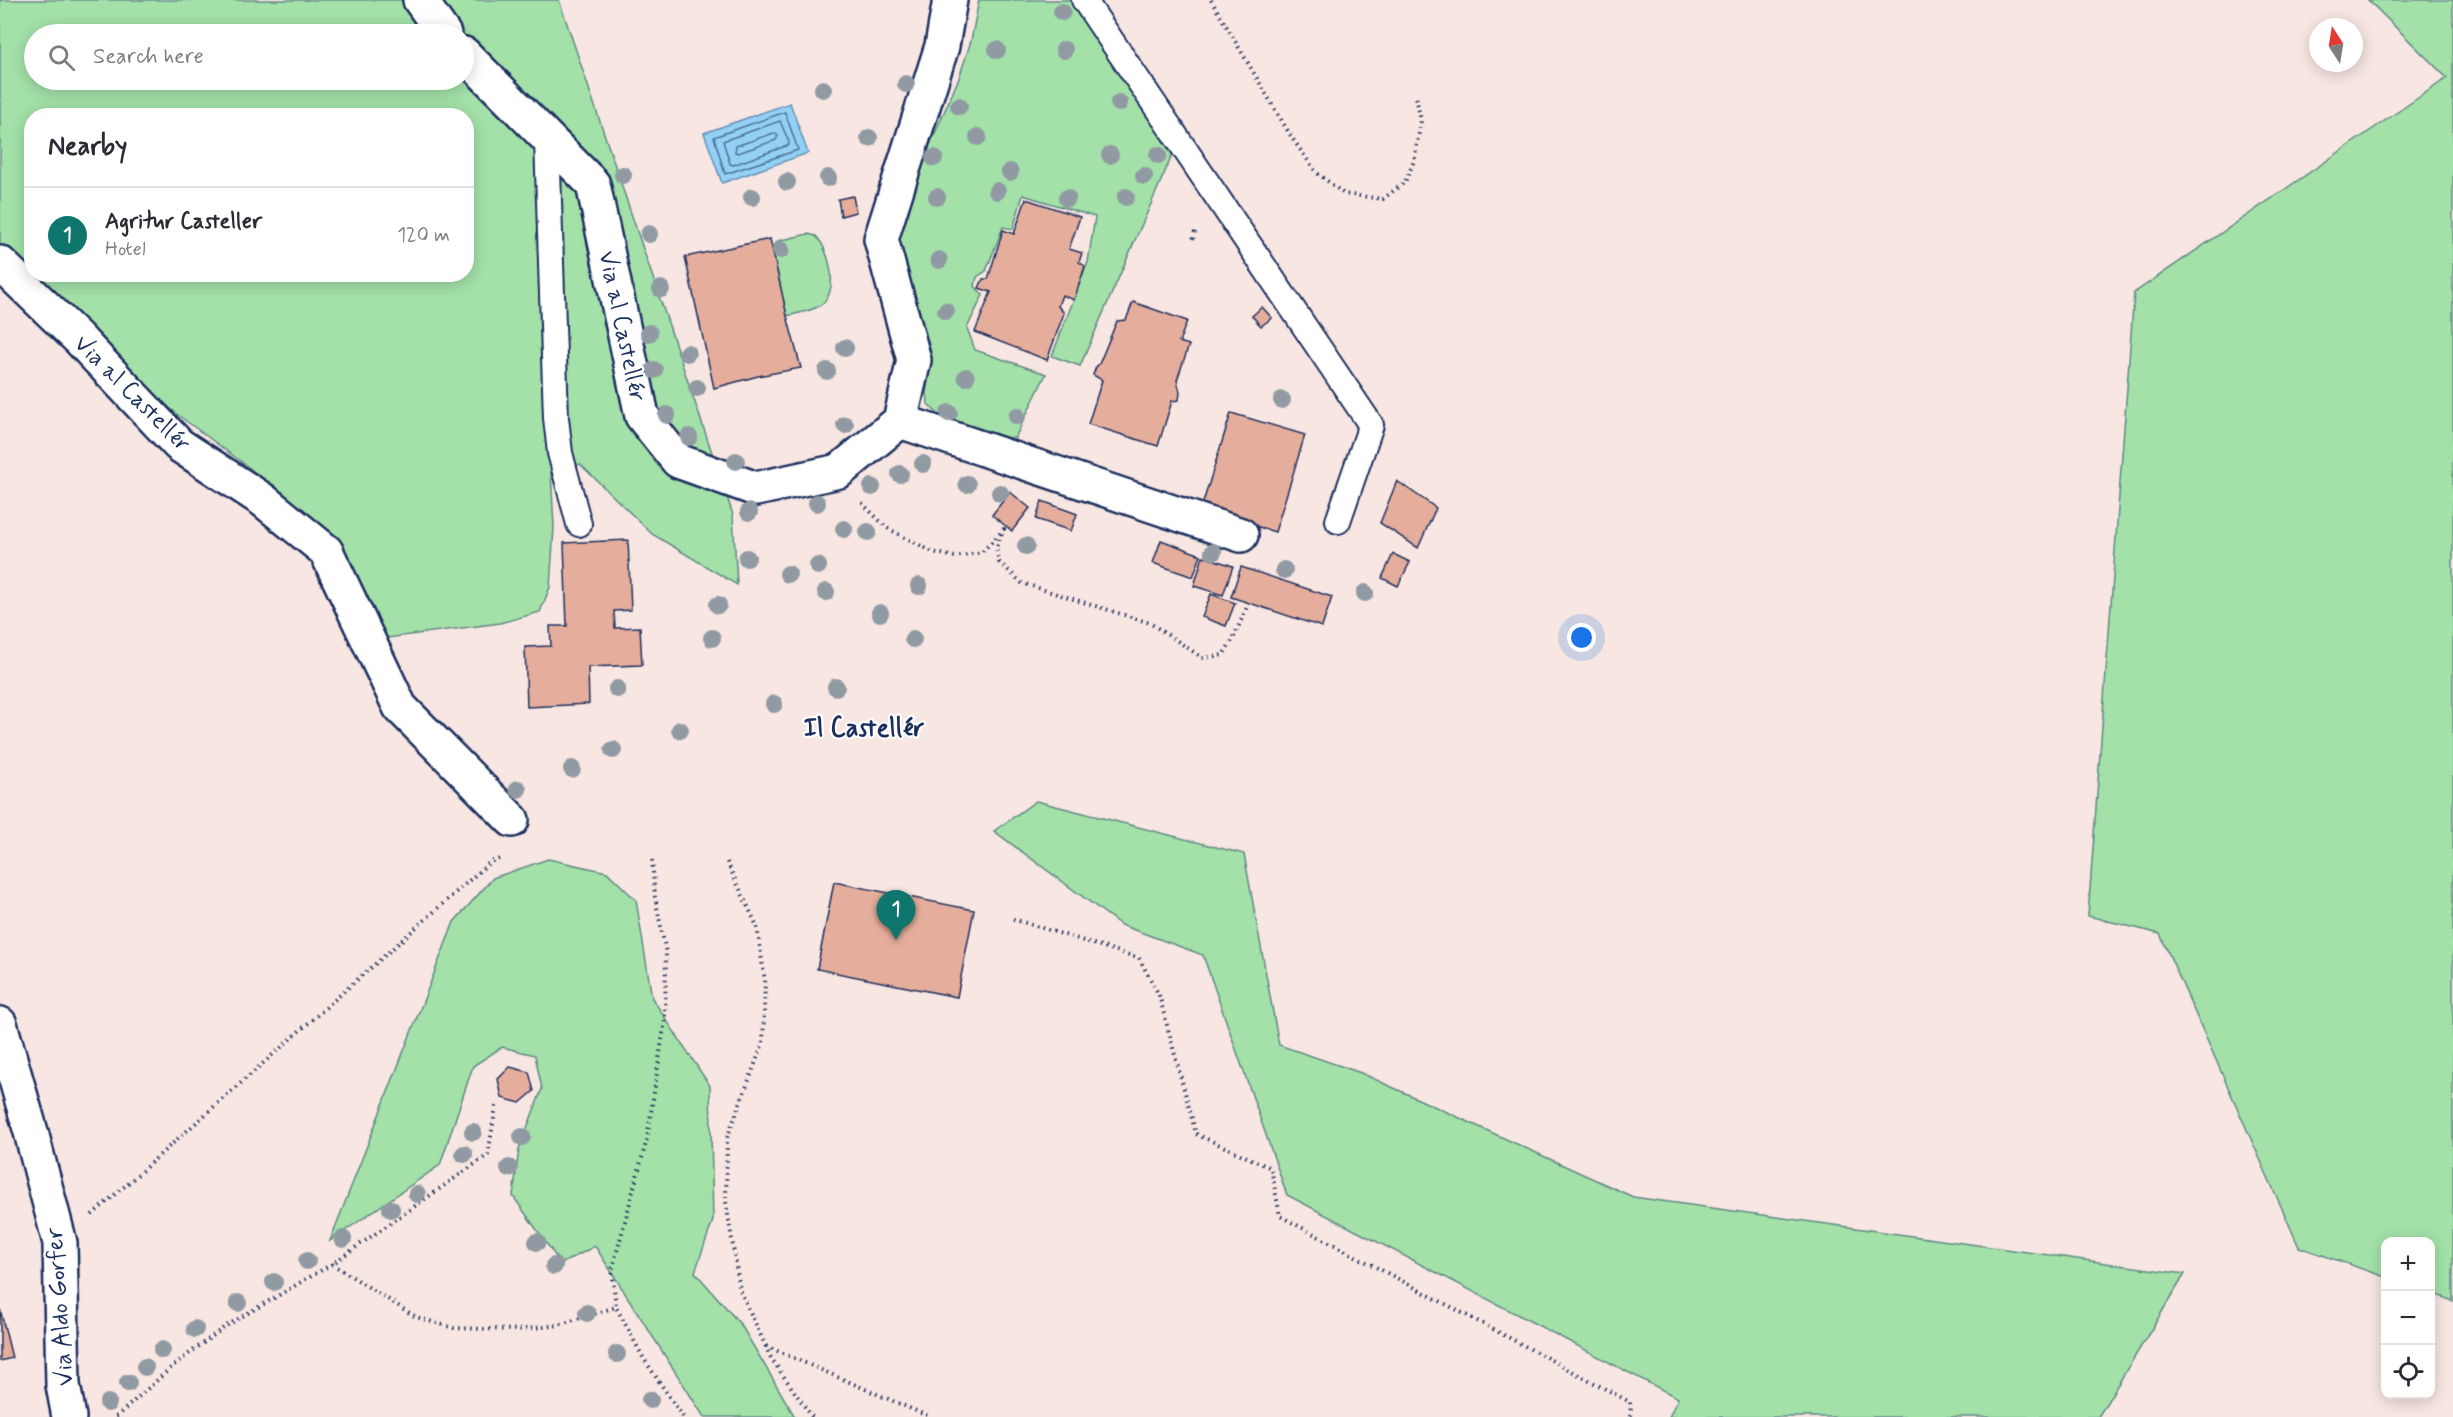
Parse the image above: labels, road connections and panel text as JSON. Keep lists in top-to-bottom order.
{
  "streets": {
    "street": ["Via al Castellér", "Via Aldo Gorfer"]
  },
  "districts": ["Il Castellér"],
  "north": "top",
  "page": {
    "search": "Search here",
    "heading": "Nearby",
    "list": [
      {
        "mark": "1",
        "name": "Agritur Casteller",
        "note": "Hotel",
        "value": "120 m"
      }
    ],
    "pins": "1",
    "map_buttons": ["+", "−"]
  }
}
